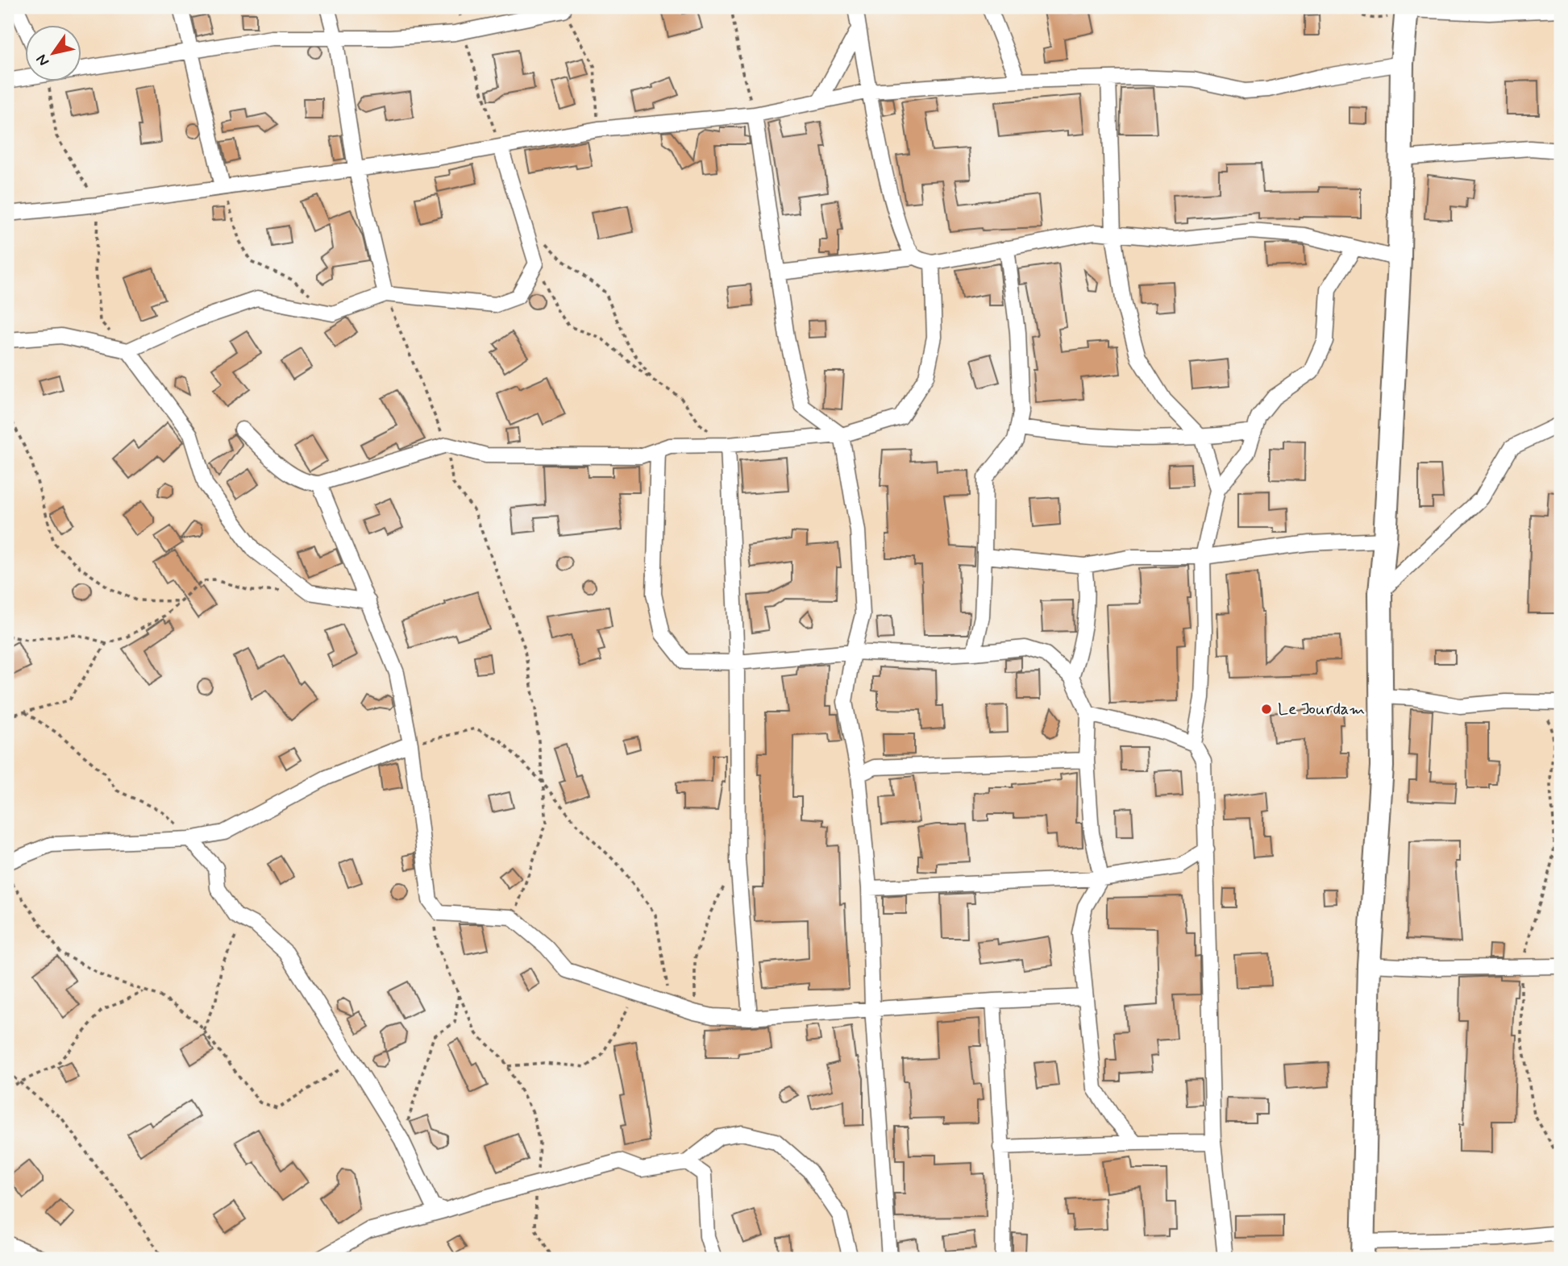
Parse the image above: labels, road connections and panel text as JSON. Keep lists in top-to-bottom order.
{
  "places": ["Le Jourdam"],
  "north": "bottom left"
}
